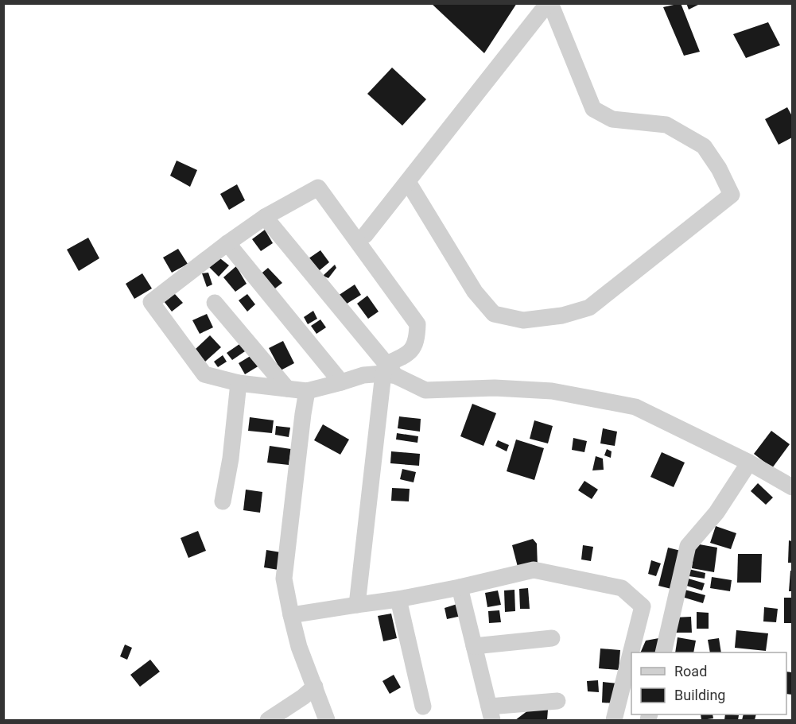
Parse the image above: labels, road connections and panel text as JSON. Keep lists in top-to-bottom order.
{
  "legend": ["Road", "Building"]
}
